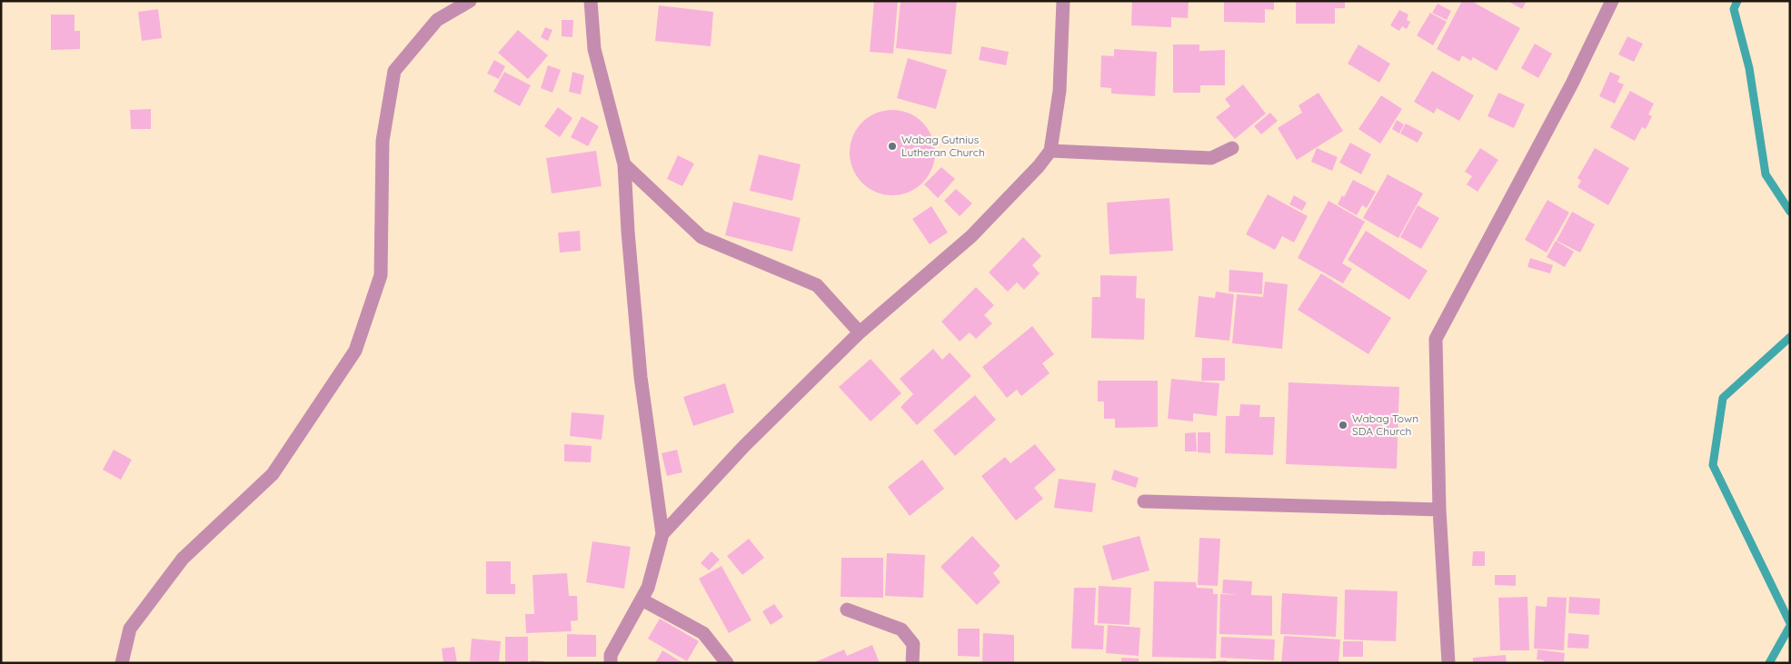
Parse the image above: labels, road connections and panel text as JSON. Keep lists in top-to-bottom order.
{
  "places": ["Wabag Gutnius Lutheran Church", "Wabag Town SDA Church"]
}
